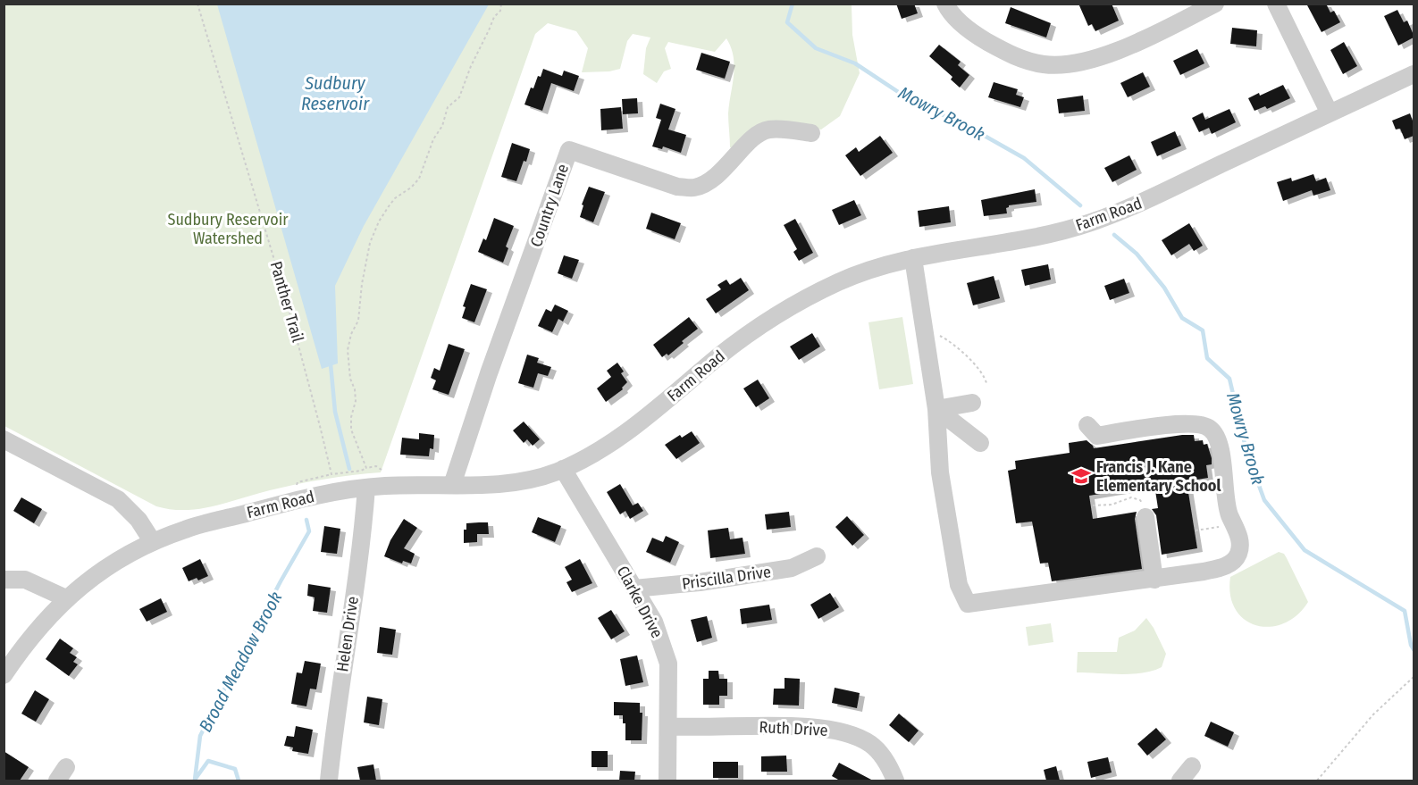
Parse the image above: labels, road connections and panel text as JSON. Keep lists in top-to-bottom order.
{
  "streets": {
    "street": [
      "Country Lane",
      "Farm Road",
      "Priscilla Drive",
      "Clarke Drive",
      "Helen Drive",
      "Ruth Drive"
    ],
    "path": ["Panther Trail"]
  },
  "crossings": [
    ["Country Lane", "Farm Road"],
    ["Farm Road", "Clarke Drive"],
    ["Farm Road", "Helen Drive"],
    ["Priscilla Drive", "Clarke Drive"],
    ["Clarke Drive", "Ruth Drive"]
  ],
  "water": ["Sudbury Reservoir", "Mowry Brook", "Broad Meadow Brook"],
  "parks": ["Sudbury Reservoir Watershed"],
  "places": {
    "school or university": ["Francis J. Kane Elementary School"]
  }
}
